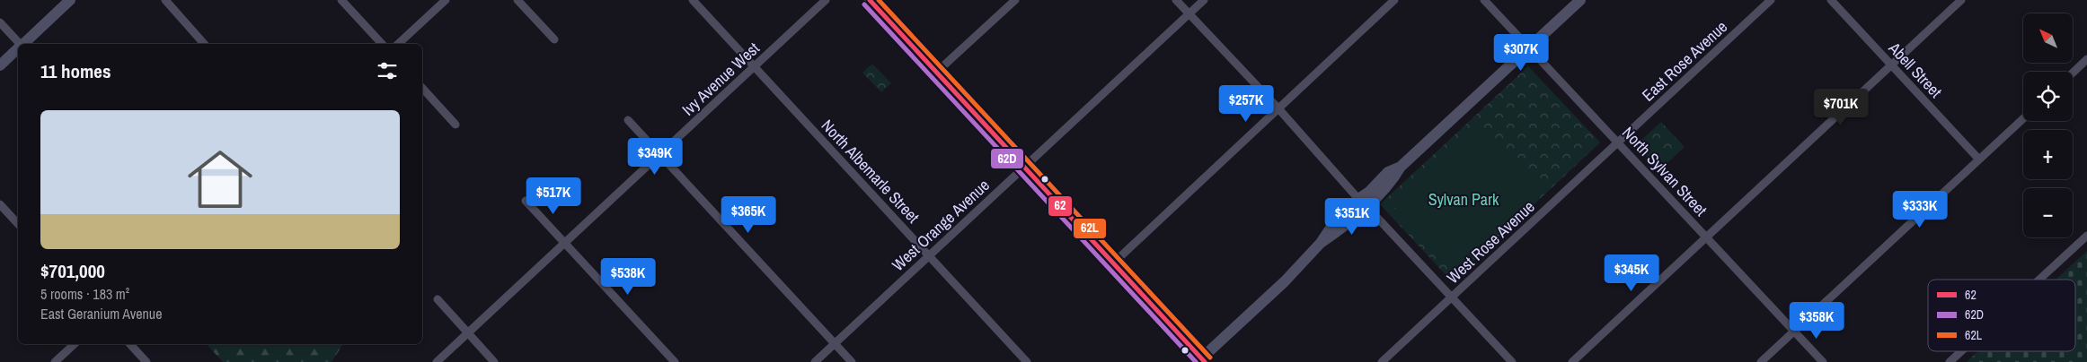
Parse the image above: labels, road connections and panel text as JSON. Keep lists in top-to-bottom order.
{
  "streets": {
    "street": [
      "East Rose Avenue",
      "Abell Street",
      "Ivy Avenue West",
      "North Albemarle Street",
      "North Sylvan Street",
      "West Orange Avenue",
      "West Rose Avenue"
    ]
  },
  "crossings": [
    ["East Rose Avenue", "North Sylvan Street"],
    ["East Rose Avenue", "West Rose Avenue"],
    ["Ivy Avenue West", "North Albemarle Street"],
    ["North Albemarle Street", "West Orange Avenue"],
    ["North Sylvan Street", "West Rose Avenue"]
  ],
  "parks": ["Sylvan Park"],
  "lines": ["transit line 62", "transit line 62L", "transit line 62D"],
  "legend": ["62", "62D", "62L"],
  "north": "top left",
  "page": {
    "map_buttons": ["+", "−"],
    "price": [
      "$307K",
      "$257K",
      "$701K",
      "$349K",
      "$517K",
      "$333K",
      "$365K",
      "$351K",
      "$345K",
      "$538K",
      "$358K"
    ],
    "heading": "11 homes",
    "list": [
      {
        "name": "$701,000",
        "note": "5 rooms · 183 m² · East Geranium Avenue"
      }
    ]
  }
}
